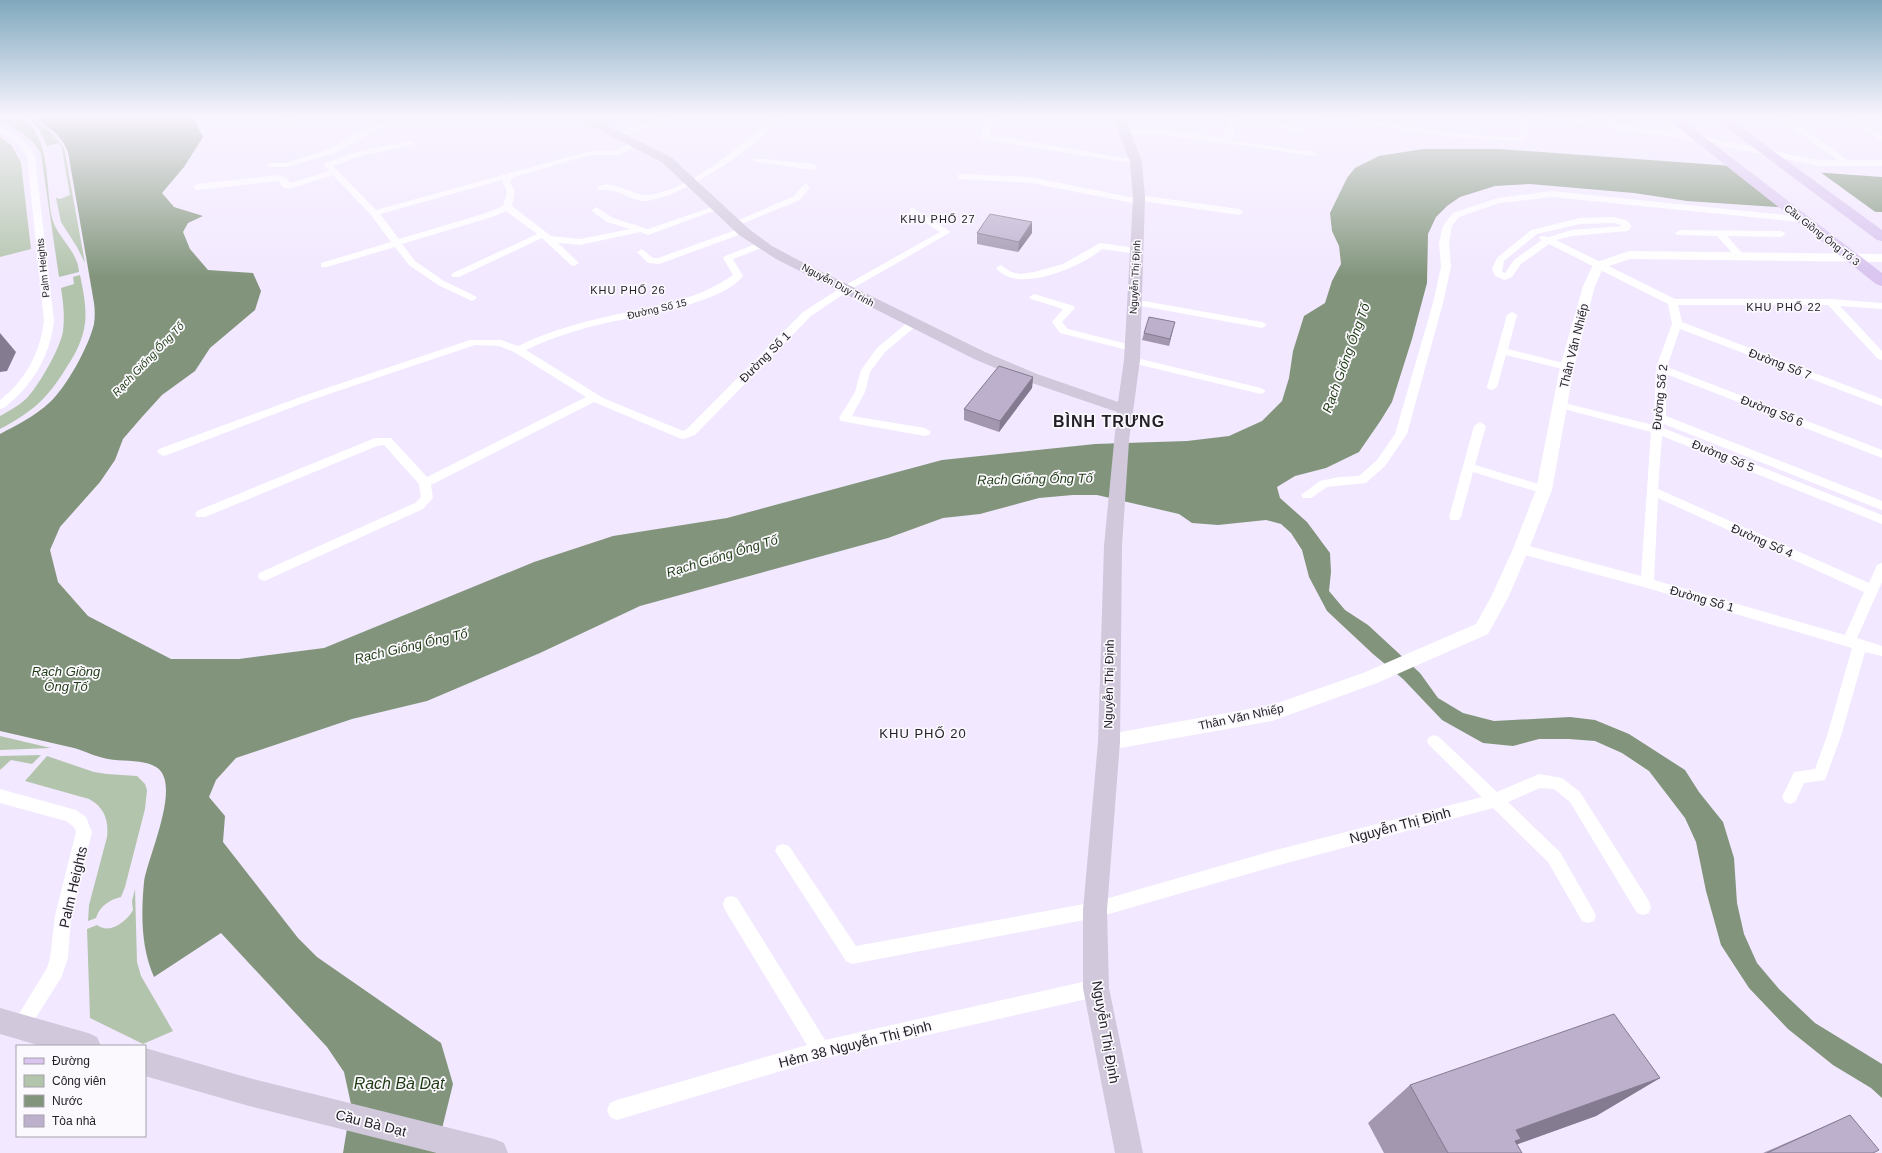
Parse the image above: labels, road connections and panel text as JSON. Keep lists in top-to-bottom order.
{
  "streets": {
    "main road": [
      "Cầu Giồng Ông Tố 3",
      "Nguyễn Thị Định",
      "Nguyễn Duy Trinh",
      "Cầu Bà Dạt"
    ],
    "street": [
      "Palm Heights",
      "Đường Số 15",
      "Thân Văn Nhiếp",
      "Đường Số 1",
      "Đường Số 7",
      "Đường Số 2",
      "Đường Số 6",
      "Đường Số 5",
      "Đường Số 4",
      "Hẻm 38 Nguyễn Thị Định"
    ]
  },
  "crossings": [
    ["Nguyễn Thị Định", "Nguyễn Duy Trinh"],
    ["Nguyễn Thị Định", "Thân Văn Nhiếp"],
    ["Nguyễn Thị Định", "Hẻm 38 Nguyễn Thị Định"],
    ["Nguyễn Duy Trinh", "Đường Số 15"],
    ["Nguyễn Duy Trinh", "Đường Số 1"],
    ["Thân Văn Nhiếp", "Đường Số 1"],
    ["Thân Văn Nhiếp", "Đường Số 5"],
    ["Đường Số 1", "Đường Số 2"],
    ["Đường Số 7", "Đường Số 2"],
    ["Đường Số 2", "Đường Số 6"],
    ["Đường Số 2", "Đường Số 5"],
    ["Đường Số 2", "Đường Số 4"]
  ],
  "districts": [
    "KHU PHỐ 27",
    "KHU PHỐ 26",
    "KHU PHỐ 22",
    "BÌNH TRƯNG",
    "KHU PHỐ 20"
  ],
  "water": ["Rạch Giống Ống Tố", "Rạch Giồng Ông Tố", "Rạch Bà Dạt"],
  "legend": [
    "Đường",
    "Công viên",
    "Nước",
    "Tòa nhà"
  ]
}
